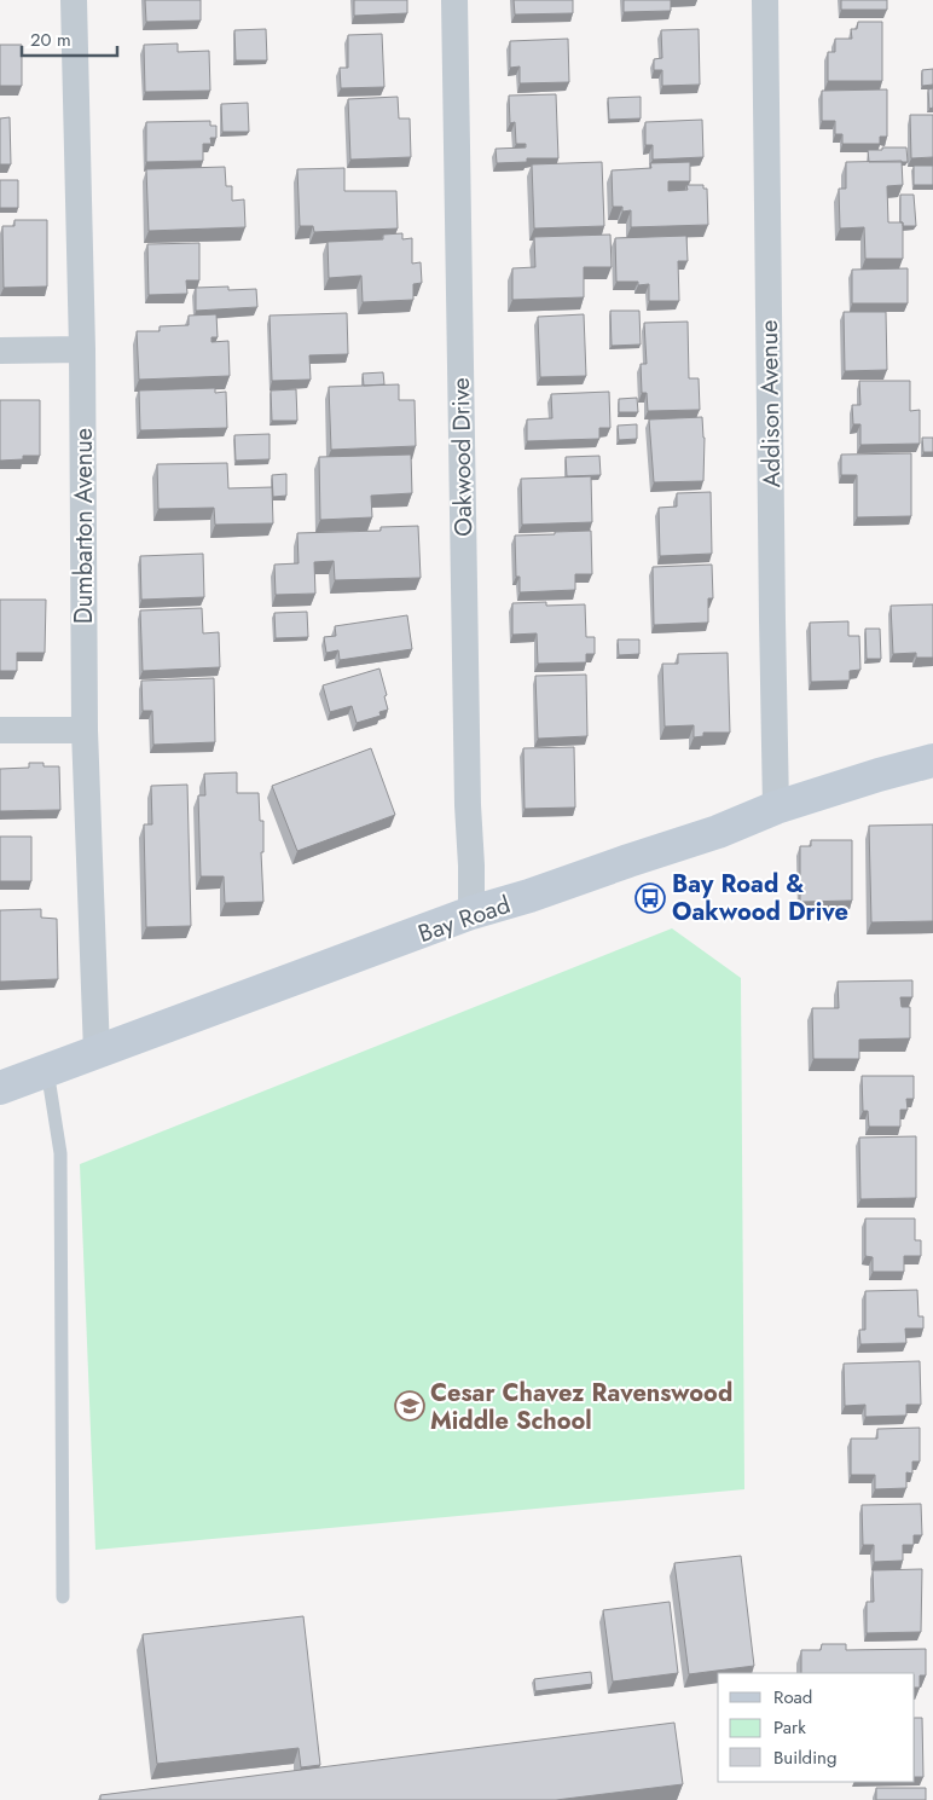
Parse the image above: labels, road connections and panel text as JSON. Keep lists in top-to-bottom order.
{
  "streets": {
    "main road": ["Bay Road"],
    "street": ["Addison Avenue", "Oakwood Drive", "Dumbarton Avenue"]
  },
  "crossings": [
    ["Addison Avenue", "Bay Road"],
    ["Oakwood Drive", "Bay Road"],
    ["Dumbarton Avenue", "Bay Road"]
  ],
  "places": {
    "bus stop": ["Bay Road & Oakwood Drive"],
    "school or university": ["Cesar Chavez Ravenswood Middle School"]
  },
  "legend": ["Road", "Park", "Building"],
  "scale_bar": "20 m"
}
